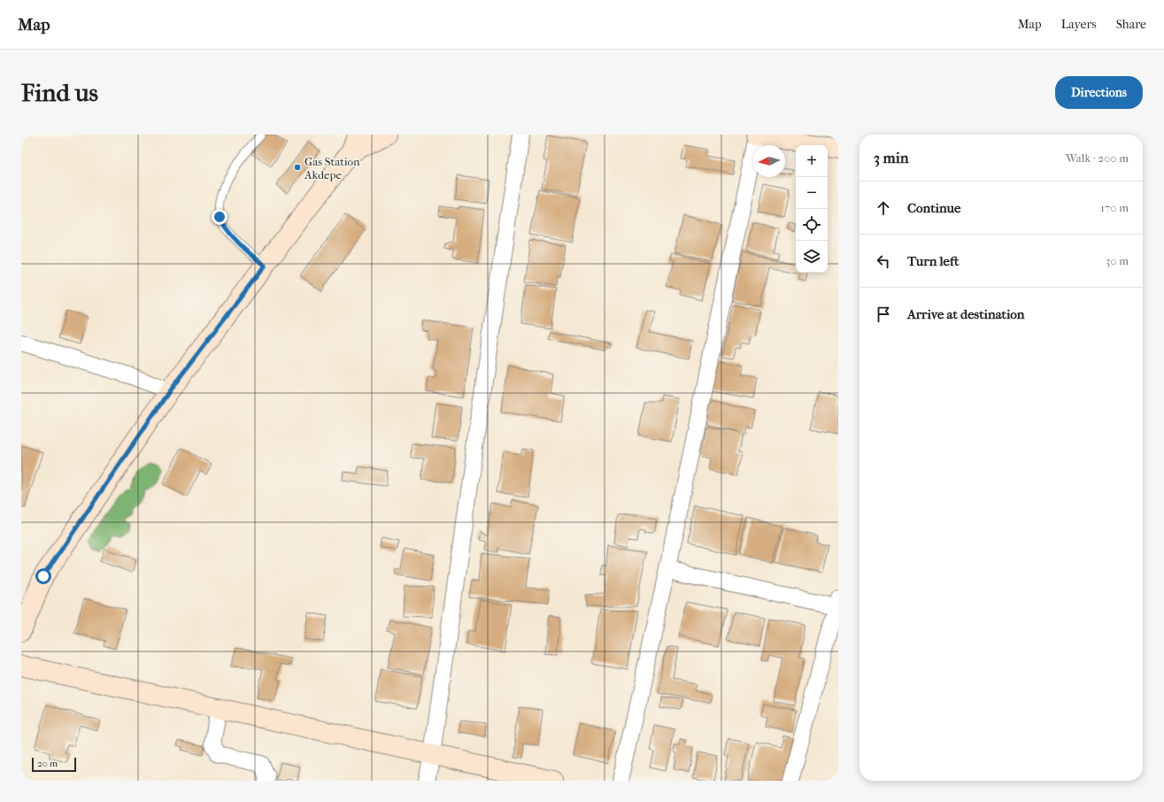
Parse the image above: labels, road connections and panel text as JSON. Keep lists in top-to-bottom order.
{
  "places": ["Gas Station Akdepe"],
  "scale_bar": "20 m",
  "north": "left",
  "page": {
    "header": "Map",
    "nav": ["Map", "Layers", "Share"],
    "buttons": "Directions",
    "title": "Find us",
    "heading": ["3 min", "Walk · 200 m"],
    "map_buttons": ["+", "−"],
    "list": [
      ["Continue", "170 m"],
      ["Turn left", "30 m"],
      "Arrive at destination"
    ],
    "scale": "20 m"
  }
}
